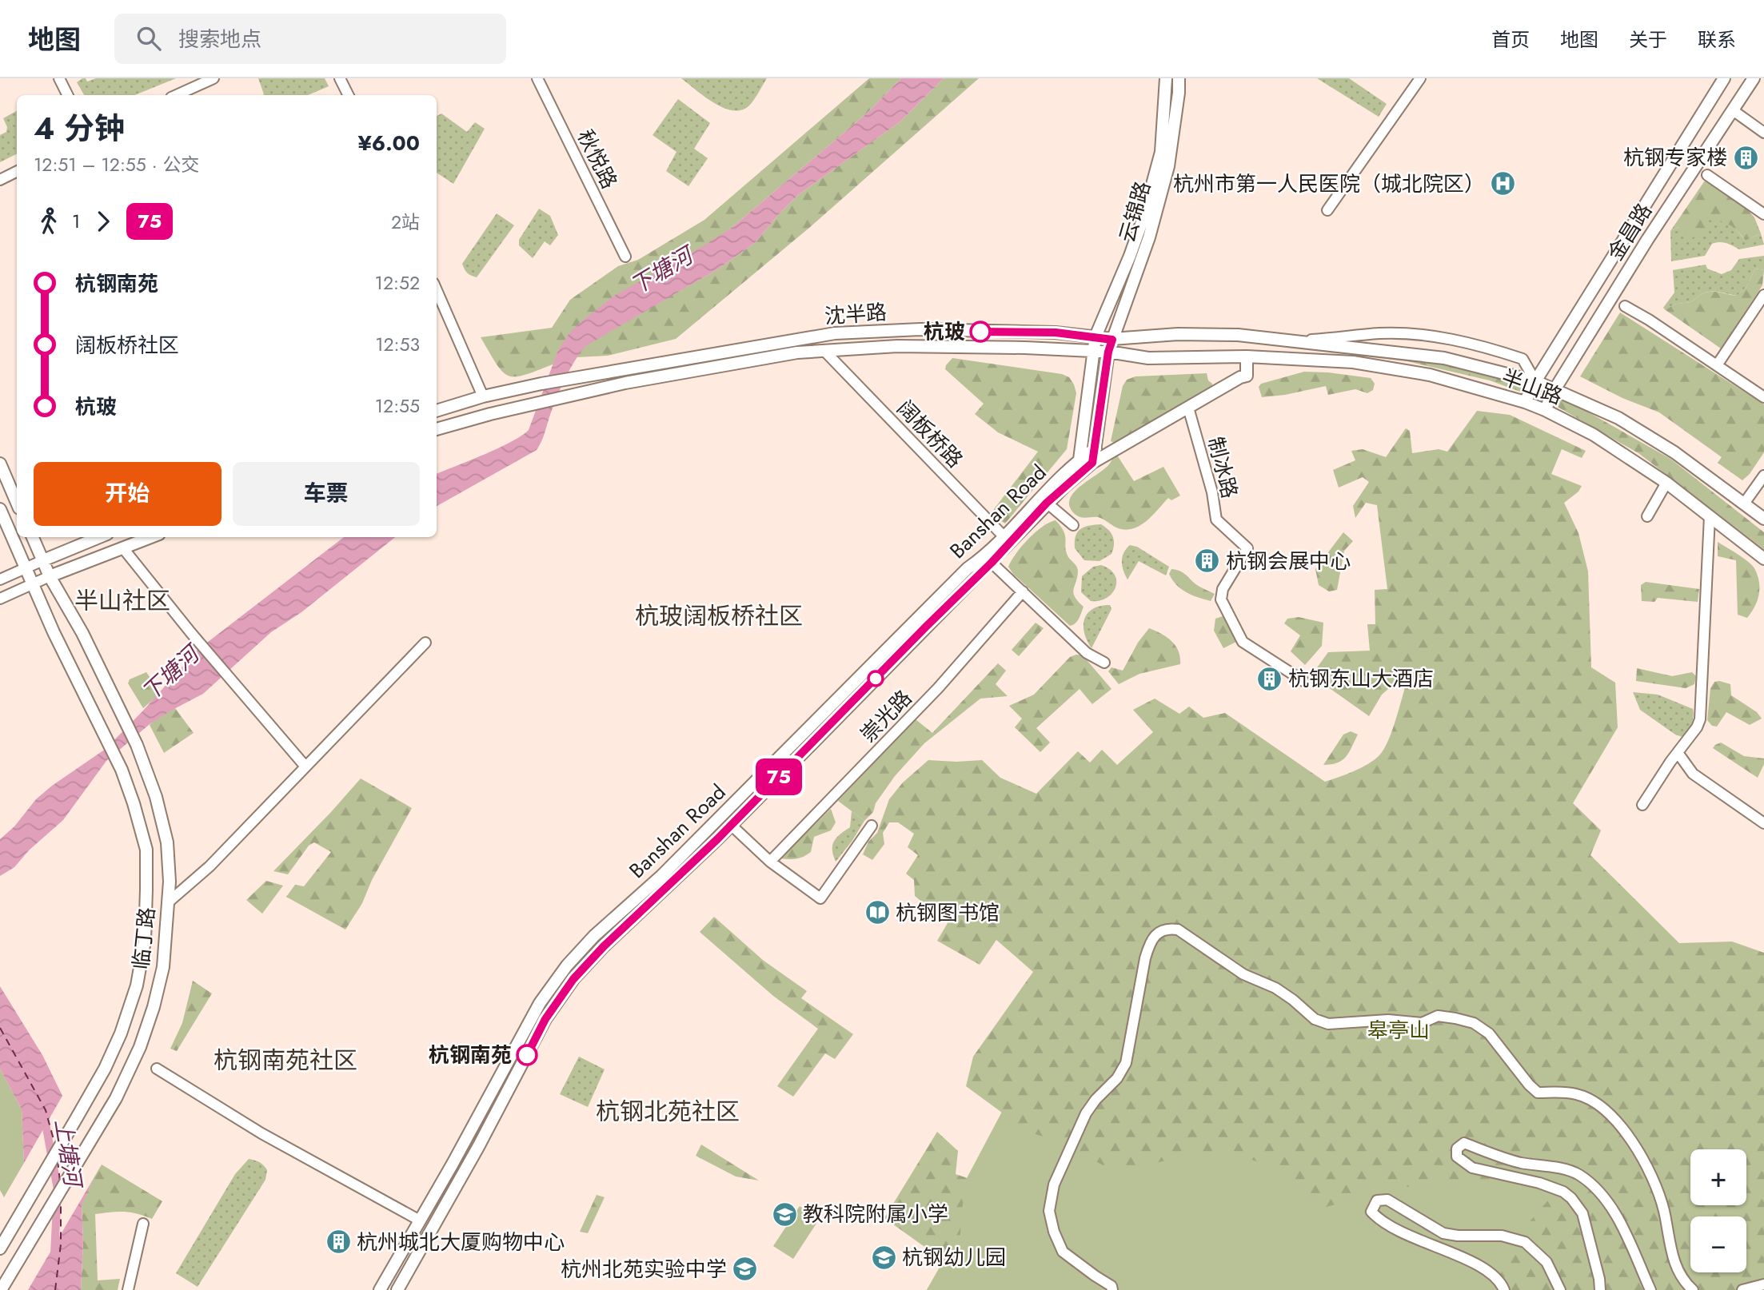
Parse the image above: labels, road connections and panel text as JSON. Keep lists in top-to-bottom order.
{
  "streets": {
    "main road": [
      "云锦路",
      "金昌路",
      "沈半路",
      "半山路",
      "Banshan Road",
      "临丁路"
    ],
    "street": [
      "秋悦路",
      "阔板桥路",
      "制冰路",
      "崇光路"
    ]
  },
  "crossings": [
    ["云锦路", "沈半路"],
    ["金昌路", "半山路"],
    ["沈半路", "半山路"],
    ["沈半路", "阔板桥路"],
    ["沈半路", "Banshan Road"],
    ["半山路", "Banshan Road"],
    ["阔板桥路", "Banshan Road"],
    ["制冰路", "Banshan Road"]
  ],
  "districts": [
    "半山社区",
    "杭玻阔板桥社区",
    "杭钢南苑社区",
    "杭钢北苑社区"
  ],
  "water": ["下塘河", "上塘河"],
  "parks": ["皋亭山"],
  "places": {
    "building": [
      "杭钢专家楼",
      "杭钢会展中心",
      "杭钢东山大酒店",
      "杭州城北大厦购物中心"
    ],
    "hospital": ["杭州市第一人民医院（城北院区）"],
    "other": ["杭玻", "杭钢南苑"],
    "library": ["杭钢图书馆"],
    "school or university": ["教科院附属小学", "杭钢幼儿园", "杭州北苑实验中学"]
  },
  "lines": ["bus line 75"],
  "page": {
    "header": "地图",
    "search": "搜索地点",
    "nav": [
      "首页",
      "地图",
      "关于",
      "联系"
    ],
    "on_map": "75",
    "heading": ["4 分钟", "12:51 – 12:55 · 公交", "¥6.00"],
    "legs": ["1", "75", "2站"],
    "list": [
      {
        "name": "杭钢南苑",
        "value": "12:52"
      },
      {
        "name": "阔板桥社区",
        "value": "12:53"
      },
      {
        "name": "杭玻",
        "value": "12:55"
      }
    ],
    "buttons": ["开始", "车票"],
    "map_buttons": ["+", "−"]
  }
}
